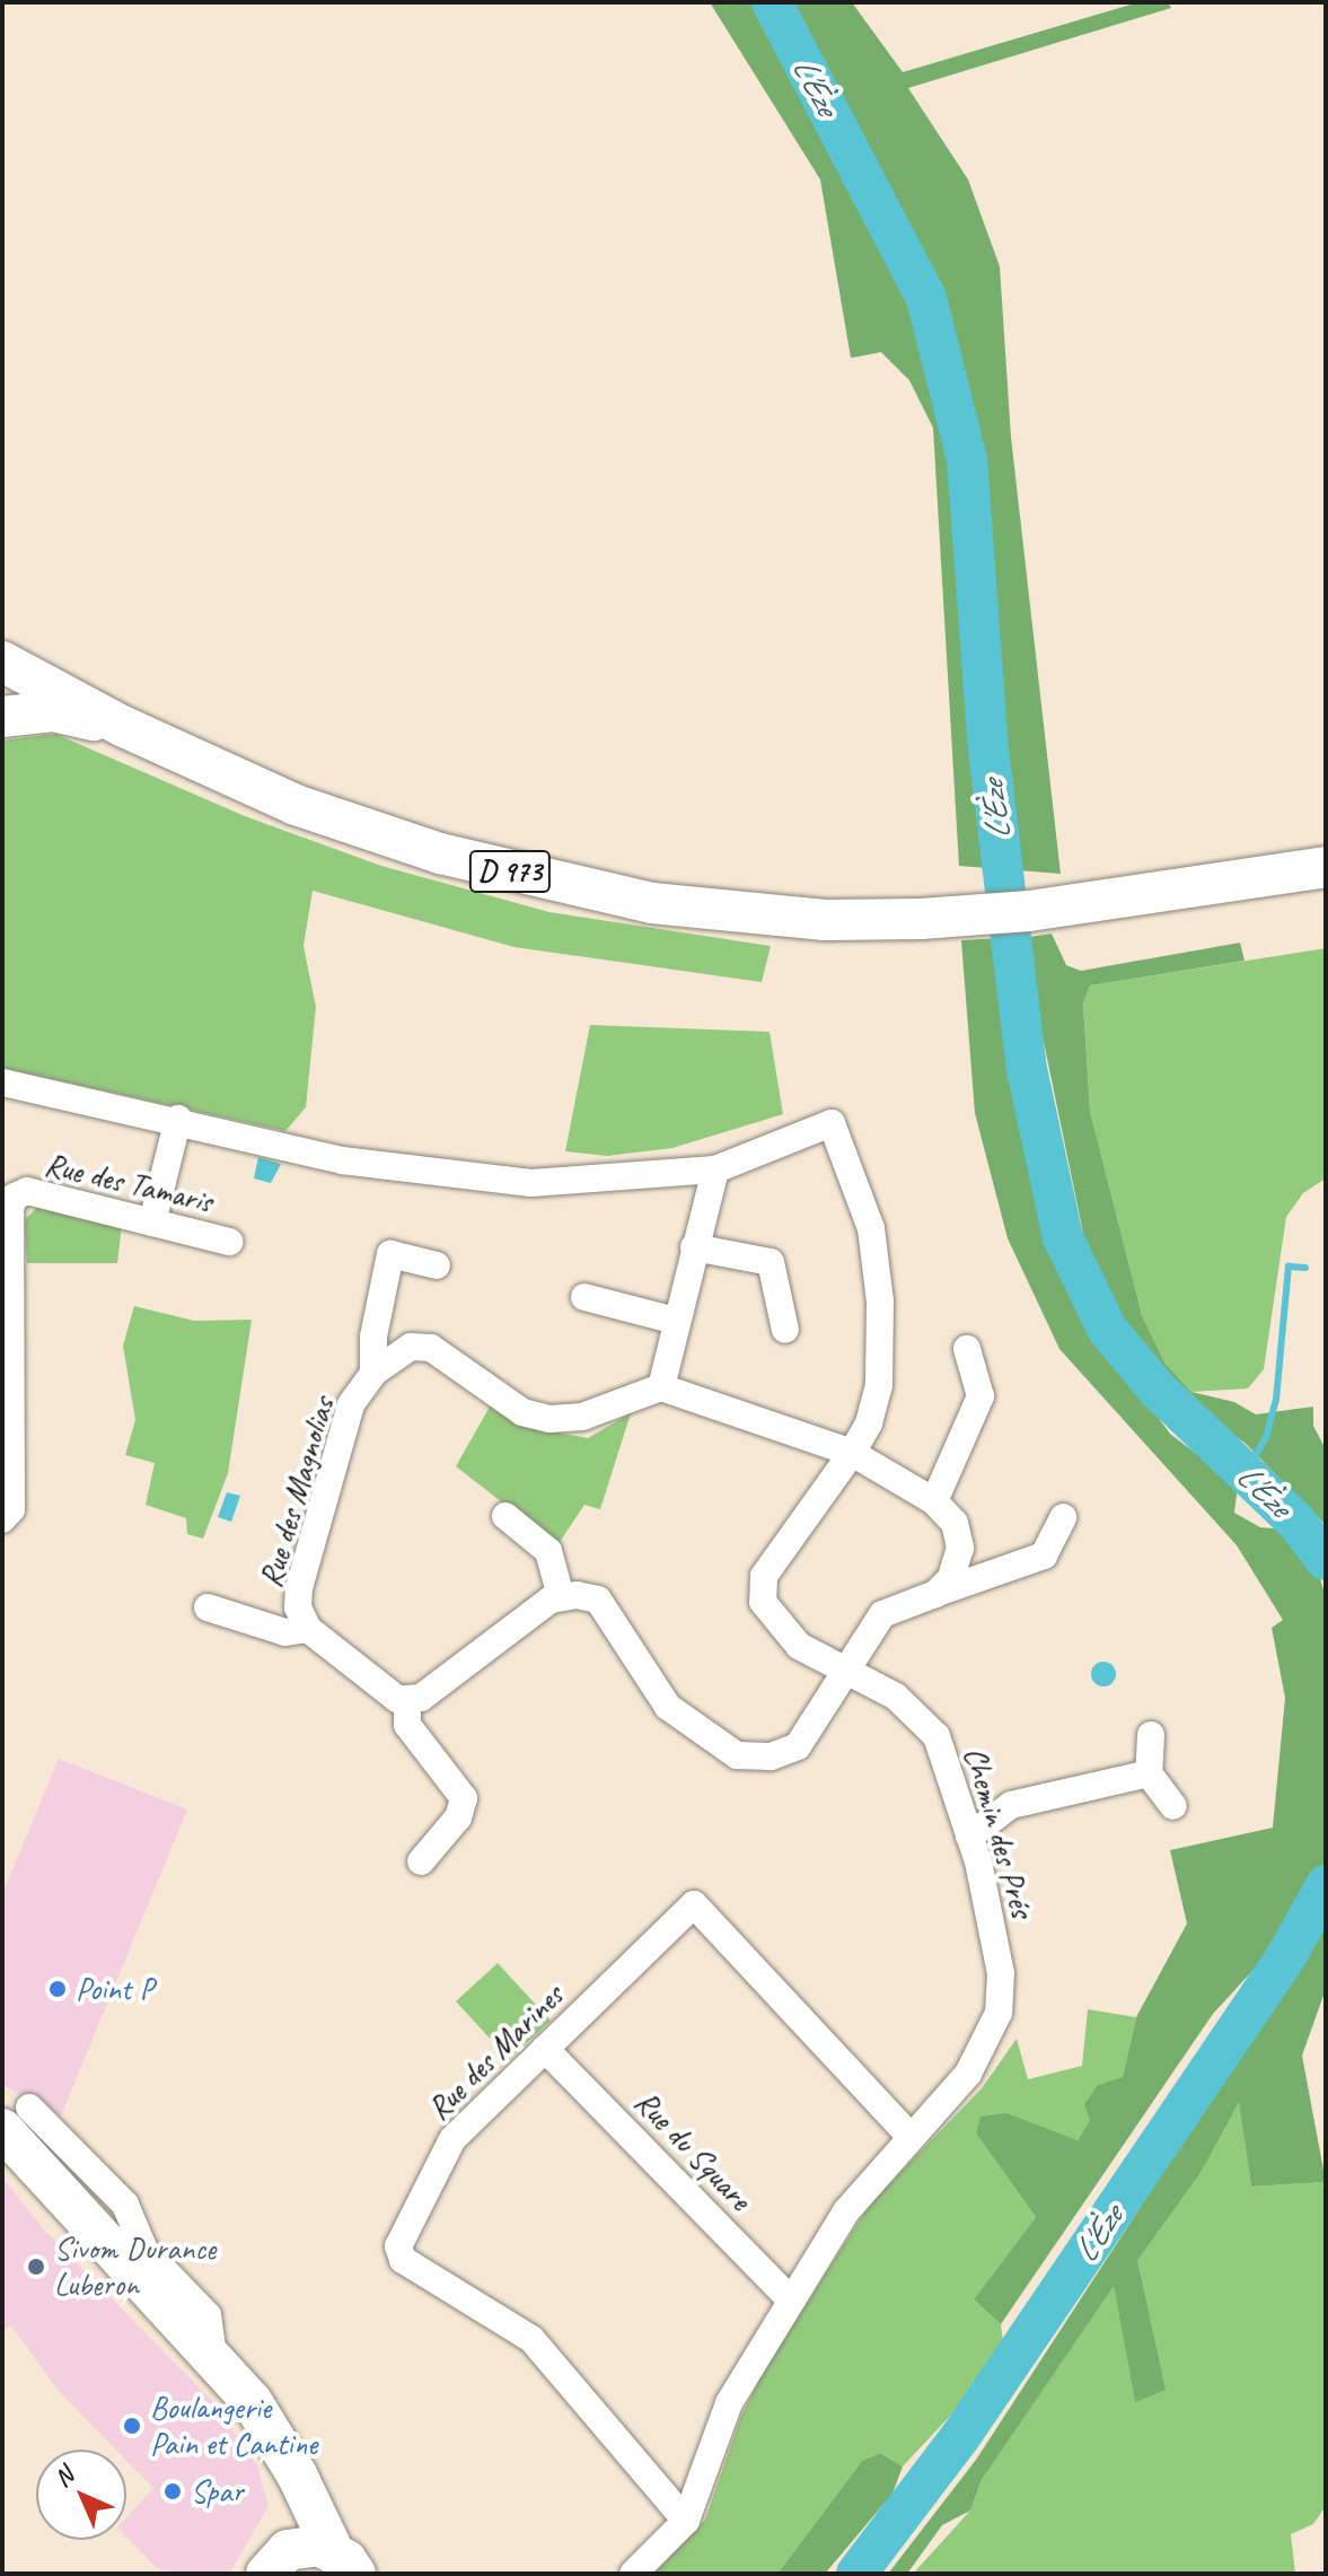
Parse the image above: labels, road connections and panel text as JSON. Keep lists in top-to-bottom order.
{
  "streets": {
    "main road": ["D 973"],
    "street": [
      "Rue des Tamaris",
      "Rue des Magnolias",
      "Chemin des Prés",
      "Rue des Marines",
      "Rue du Square"
    ]
  },
  "crossings": [
    ["Chemin des Prés", "Rue des Marines"],
    ["Chemin des Prés", "Rue du Square"],
    ["Rue des Marines", "Rue du Square"]
  ],
  "water": ["L'Èze"],
  "places": [
    "Point P",
    "Sivom Durance Luberon",
    "Boulangerie Pain et Cantine",
    "Spar"
  ],
  "north": "top left"
}
